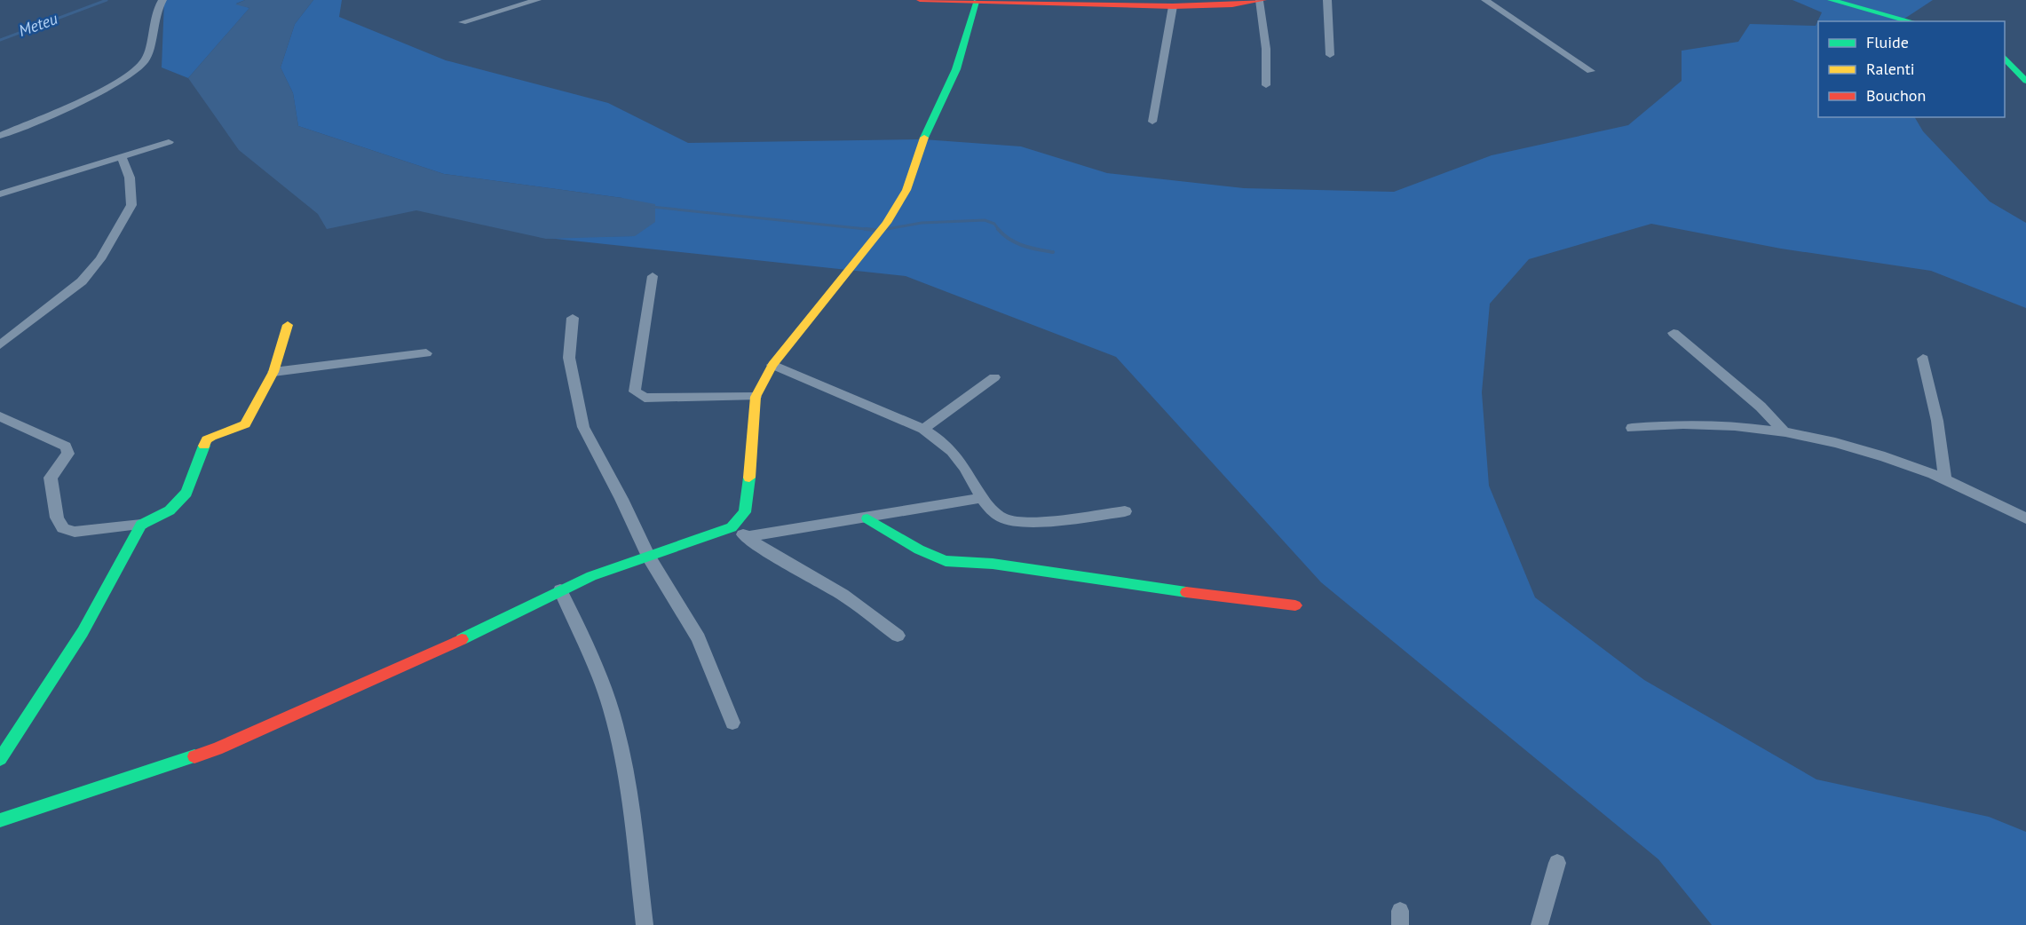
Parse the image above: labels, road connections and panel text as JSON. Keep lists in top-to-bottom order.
{
  "water": ["Meteu"],
  "legend": ["Fluide", "Ralenti", "Bouchon"]
}
